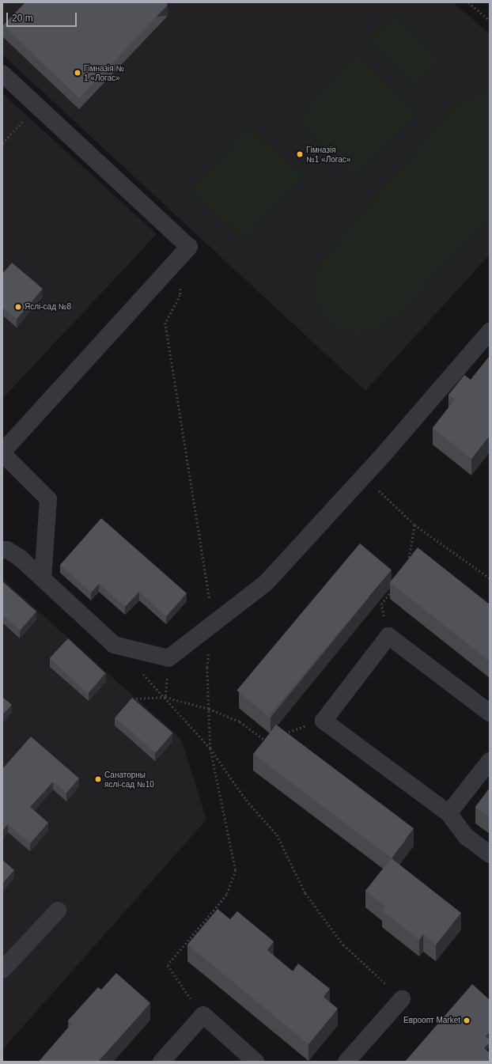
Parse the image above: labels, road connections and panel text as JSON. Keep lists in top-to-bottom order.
{
  "places": [
    "Гімназія № 1 «Логас»",
    "Гімназія №1 «Логас»",
    "Яслі-сад №8",
    "Санаторны яслі-сад №10",
    "Евроопт Market"
  ],
  "scale_bar": "20 m"
}
